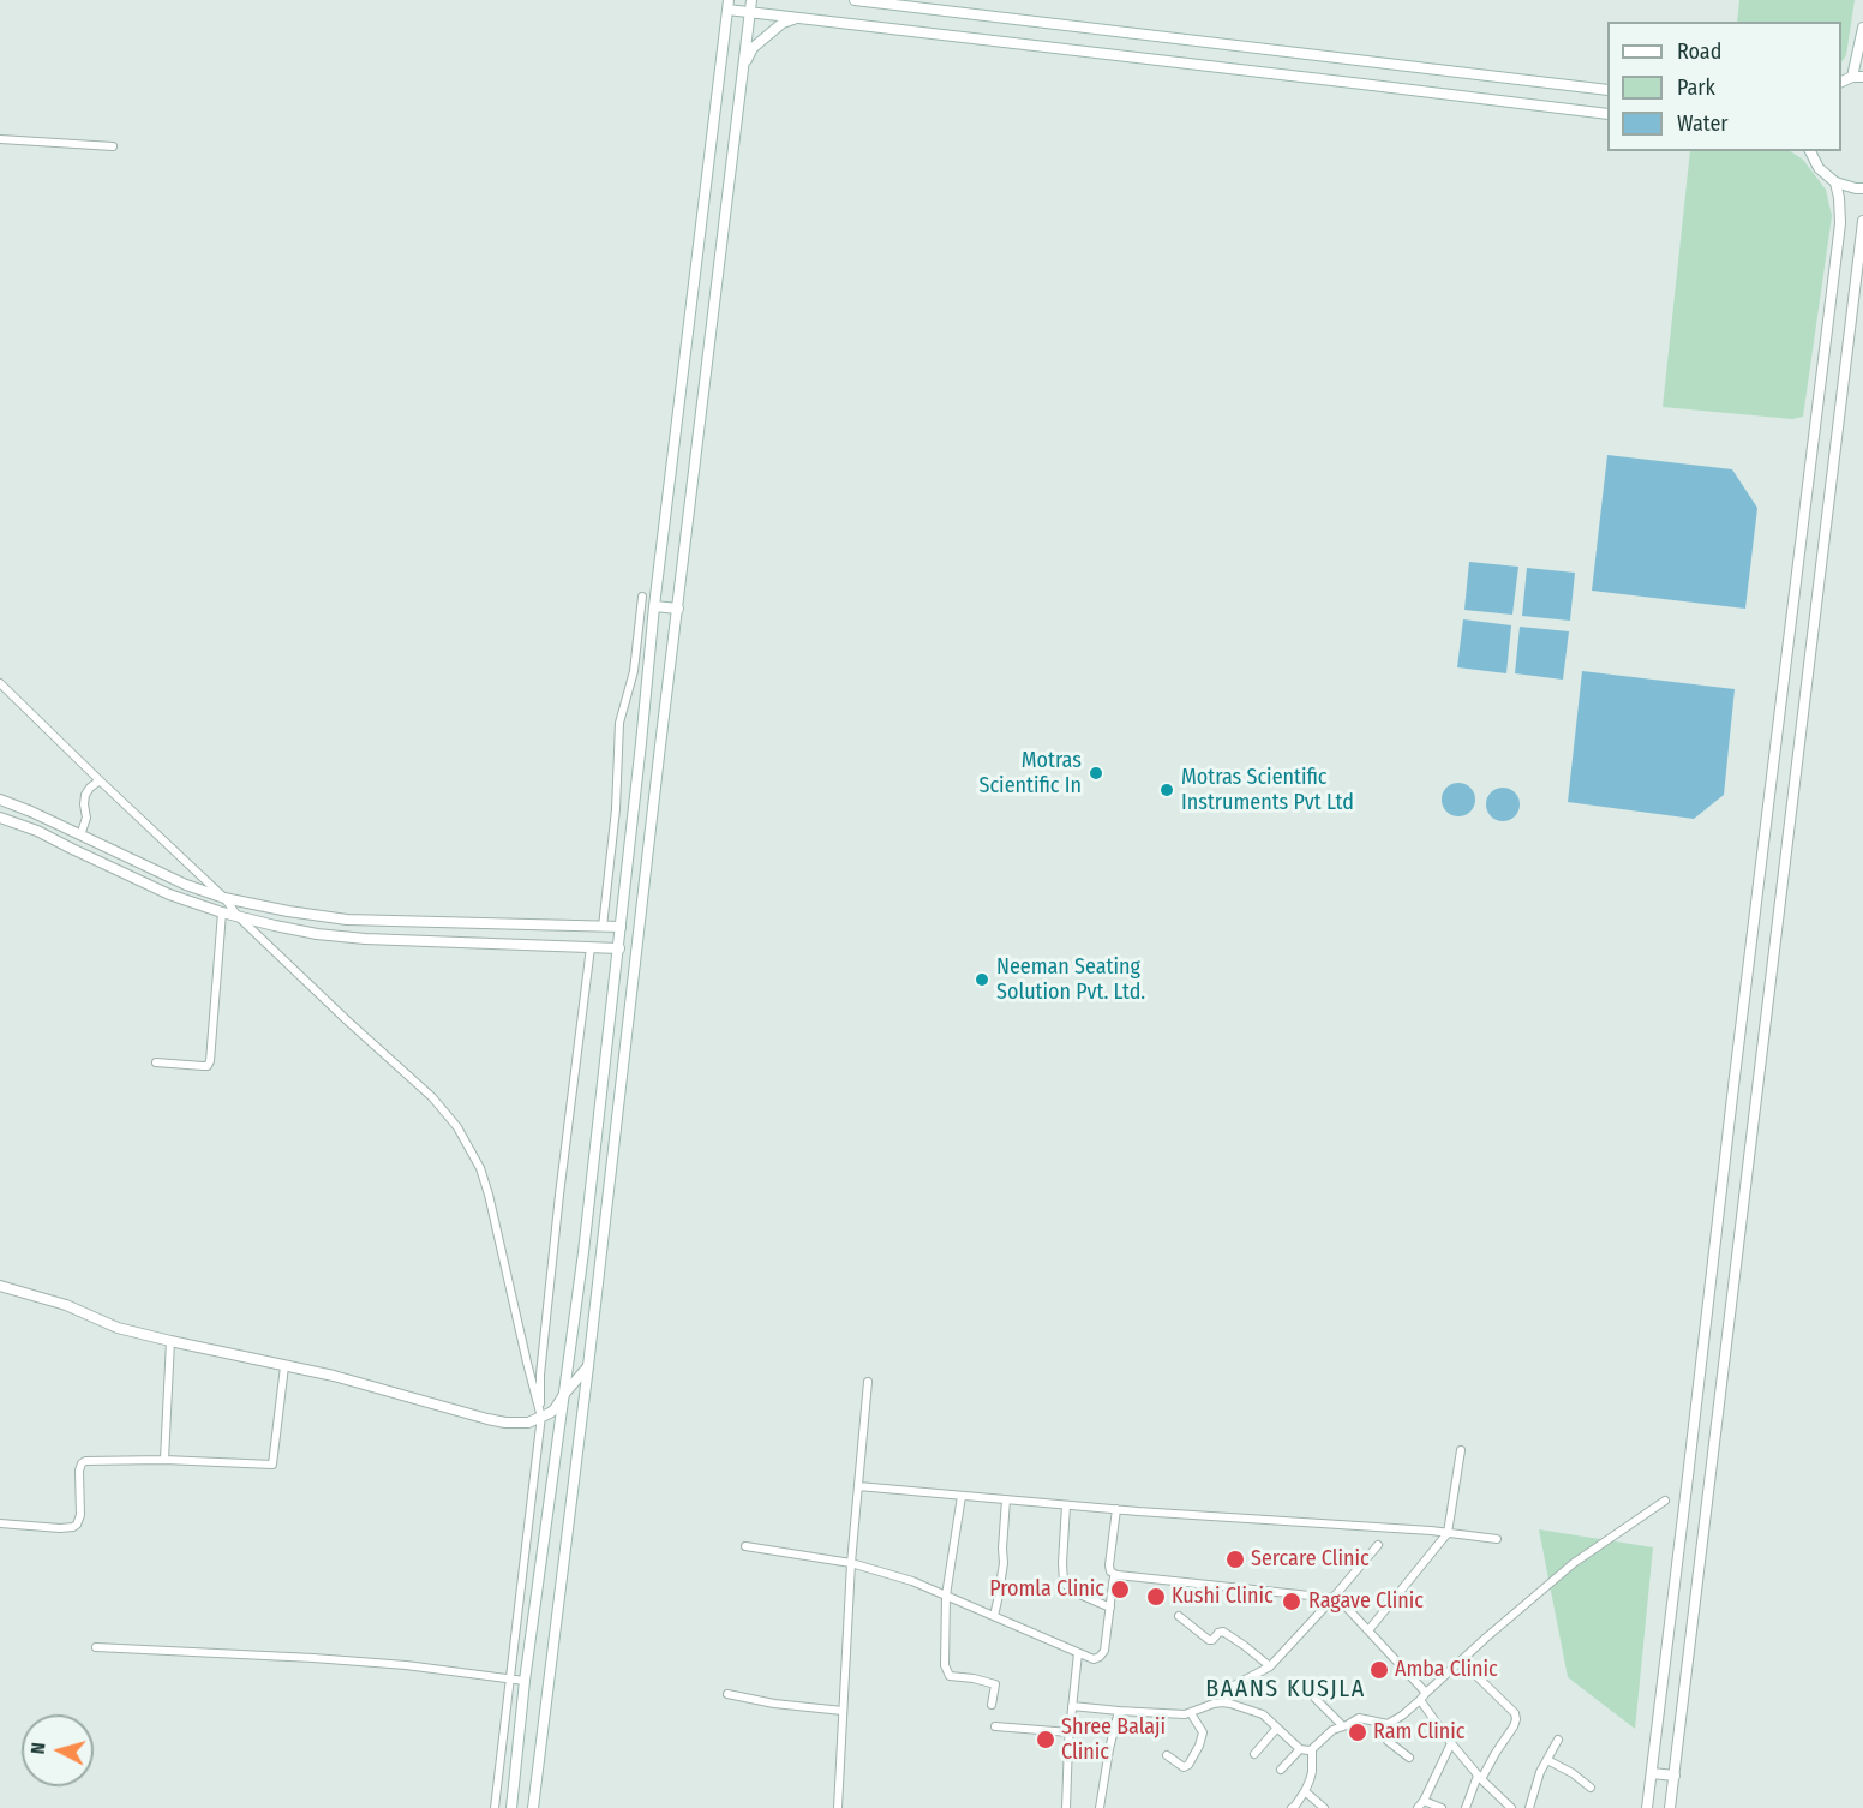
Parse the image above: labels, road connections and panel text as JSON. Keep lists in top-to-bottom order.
{
  "districts": ["BAANS KUSJLA"],
  "places": [
    "Motras Scientific In",
    "Motras Scientific Instruments Pvt Ltd",
    "Neeman Seating Solution Pvt. Ltd.",
    "Sercare Clinic",
    "Promla Clinic",
    "Kushi Clinic",
    "Ragave Clinic",
    "Amba Clinic",
    "Ram Clinic",
    "Shree Balaji Clinic"
  ],
  "legend": ["Road", "Park", "Water"],
  "north": "left"
}
